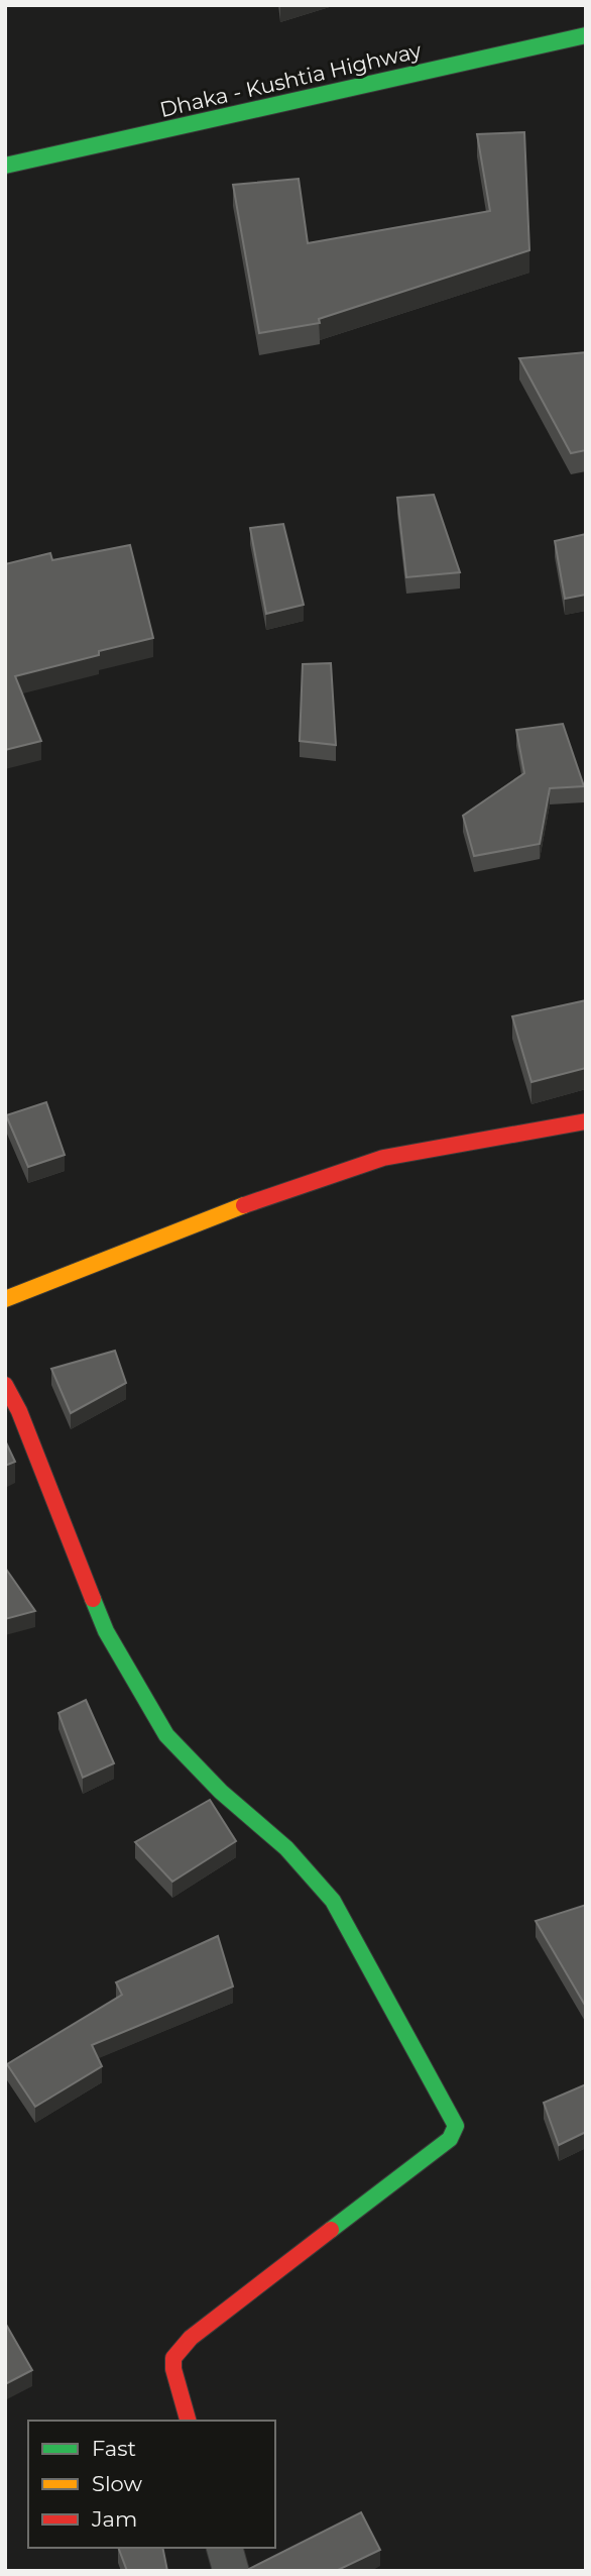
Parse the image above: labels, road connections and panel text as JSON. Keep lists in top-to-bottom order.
{
  "streets": {
    "street": ["Dhaka - Kushtia Highway"]
  },
  "legend": ["Fast", "Slow", "Jam"]
}
